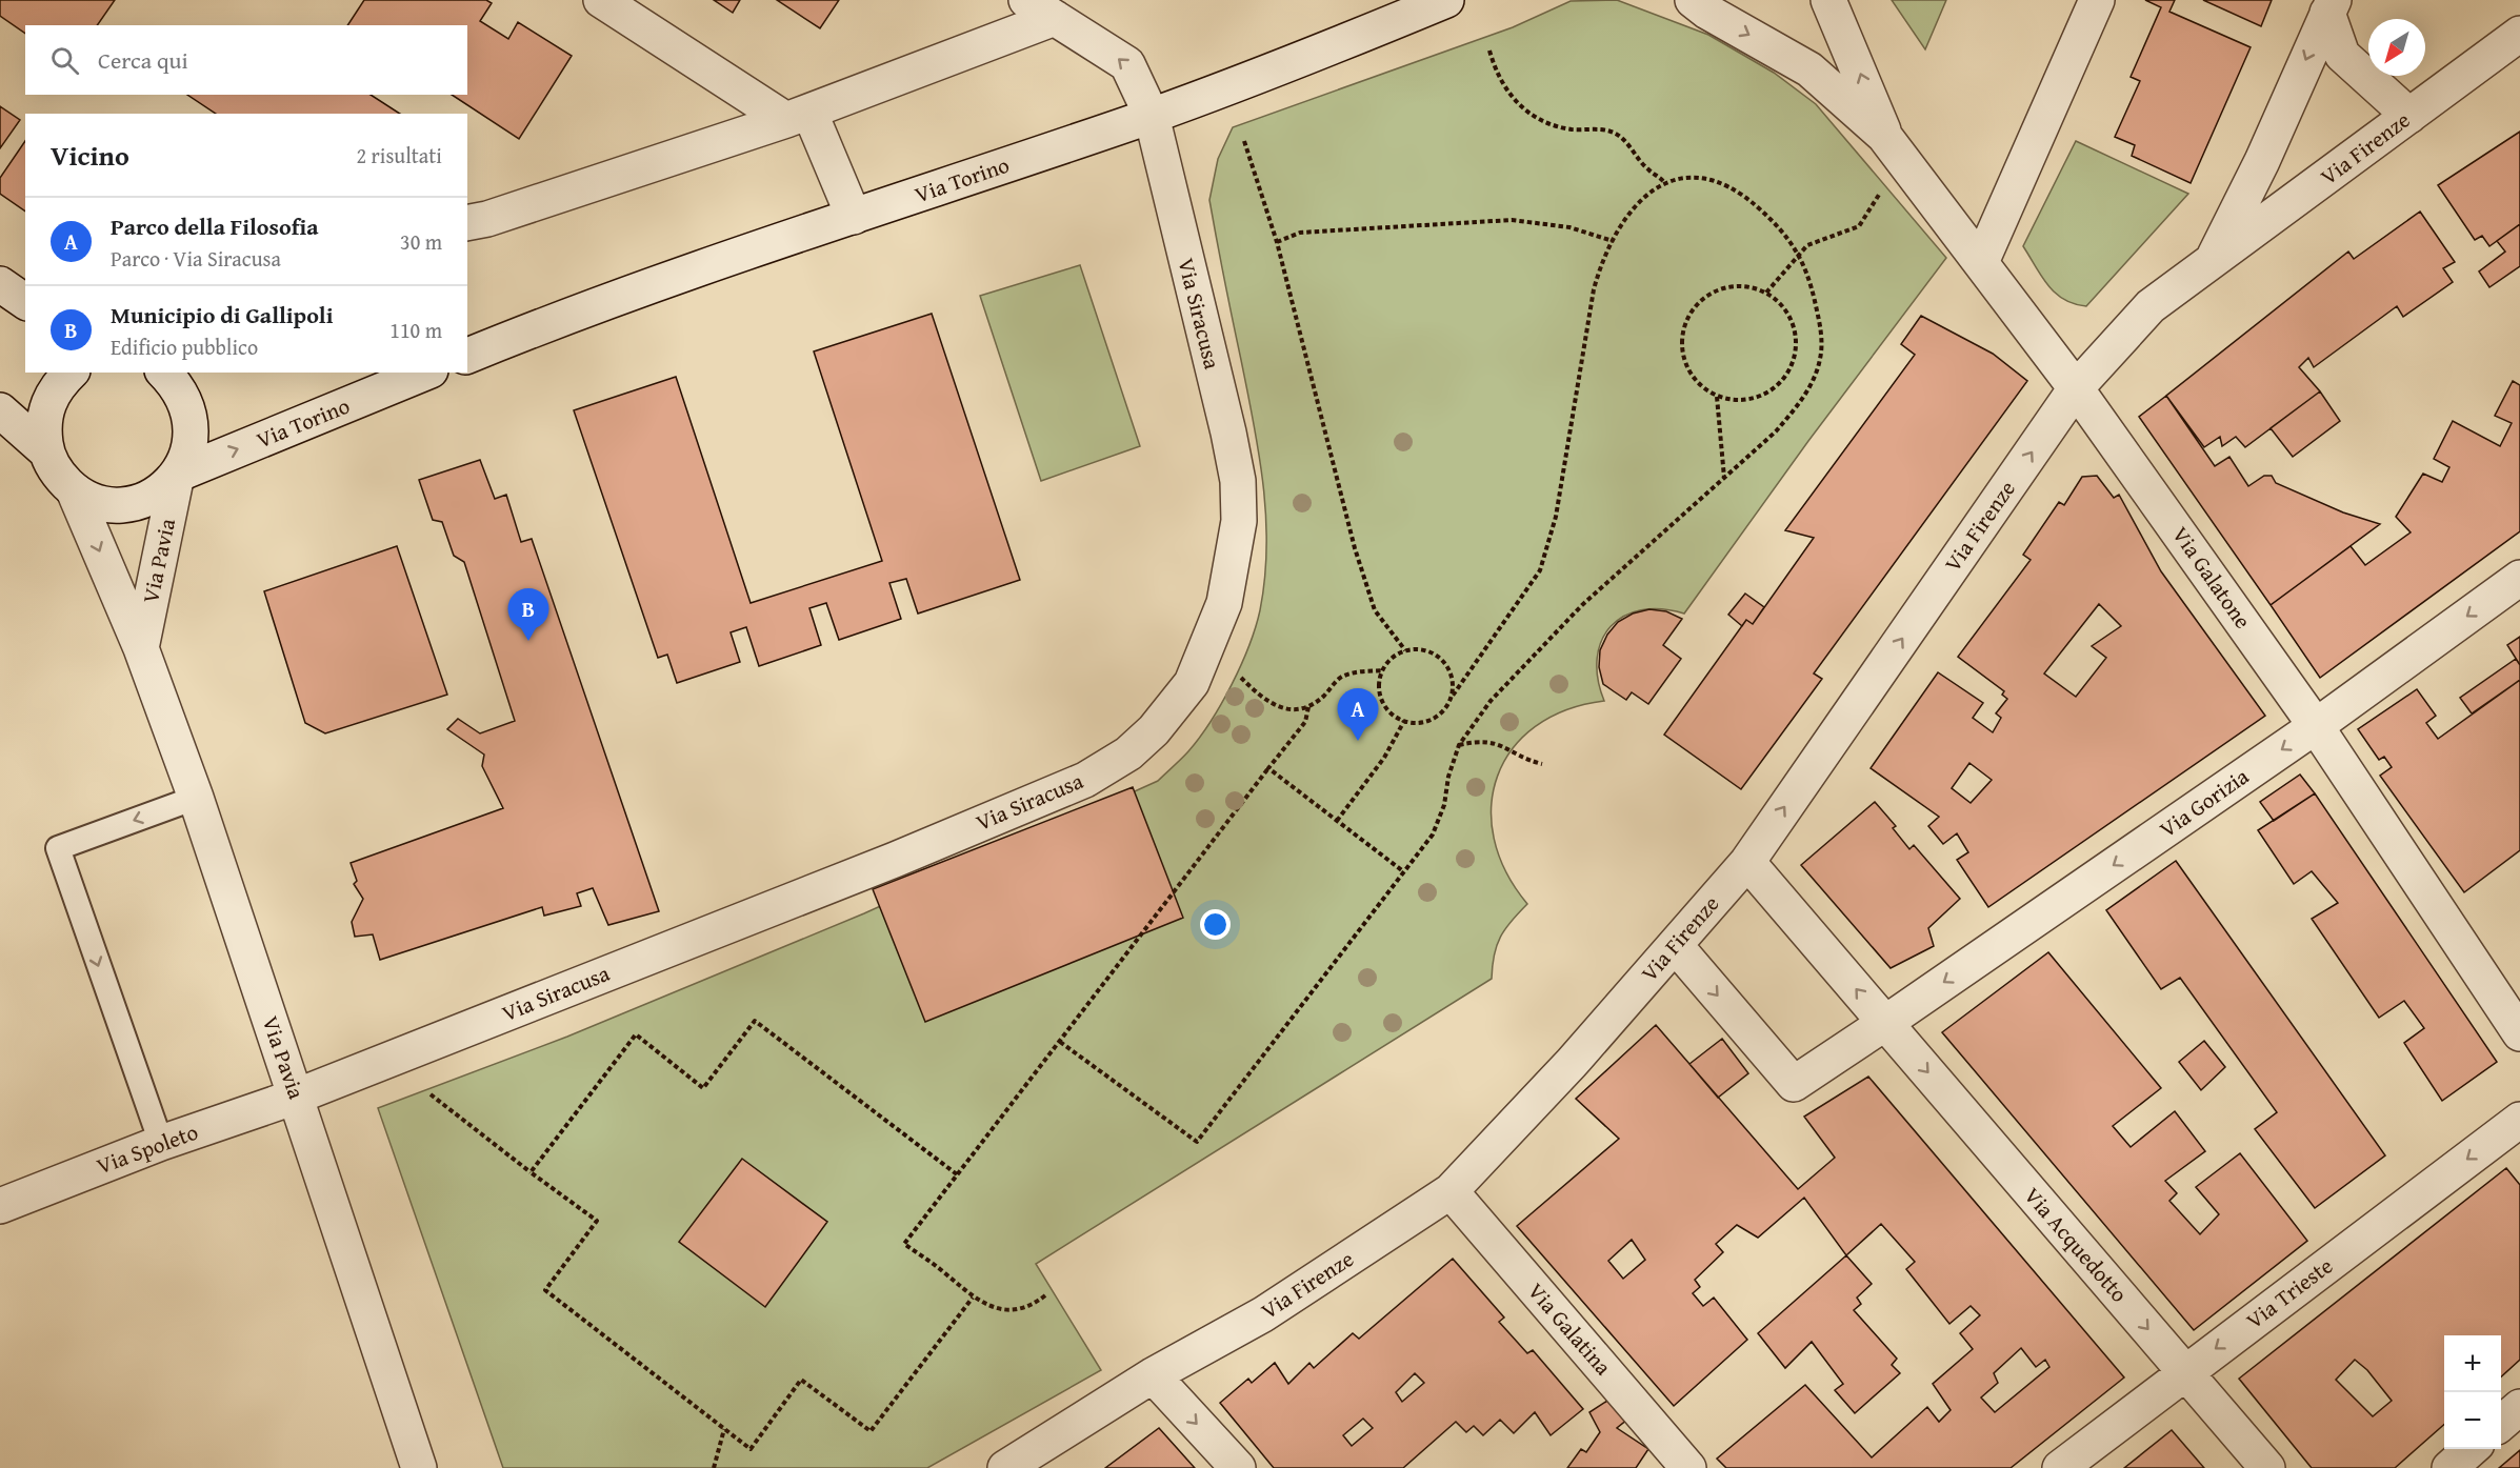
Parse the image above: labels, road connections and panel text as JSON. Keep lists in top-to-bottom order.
{
  "streets": {
    "street": [
      "Via Firenze",
      "Via Torino",
      "Via Siracusa",
      "Via Pavia",
      "Via Galatone",
      "Via Gorizia",
      "Via Spoleto",
      "Via Acquedotto",
      "Via Trieste",
      "Via Galatina"
    ]
  },
  "crossings": [
    ["Via Firenze", "Via Galatone"],
    ["Via Firenze", "Via Gorizia"],
    ["Via Firenze", "Via Acquedotto"],
    ["Via Firenze", "Via Galatina"],
    ["Via Torino", "Via Siracusa"],
    ["Via Torino", "Via Pavia"],
    ["Via Siracusa", "Via Pavia"],
    ["Via Siracusa", "Via Spoleto"],
    ["Via Pavia", "Via Spoleto"],
    ["Via Galatone", "Via Gorizia"],
    ["Via Gorizia", "Via Acquedotto"],
    ["Via Acquedotto", "Via Trieste"]
  ],
  "one_way": ["Via Trieste"],
  "north": "bottom left",
  "page": {
    "search": "Cerca qui",
    "heading": ["Vicino", "2 risultati"],
    "list": [
      {
        "mark": "A",
        "name": "Parco della Filosofia",
        "note": "Parco · Via Siracusa",
        "value": "30 m"
      },
      {
        "mark": "B",
        "name": "Municipio di Gallipoli",
        "note": "Edificio pubblico",
        "value": "110 m"
      }
    ],
    "pins": ["B", "A"],
    "map_buttons": ["+", "−"]
  }
}
